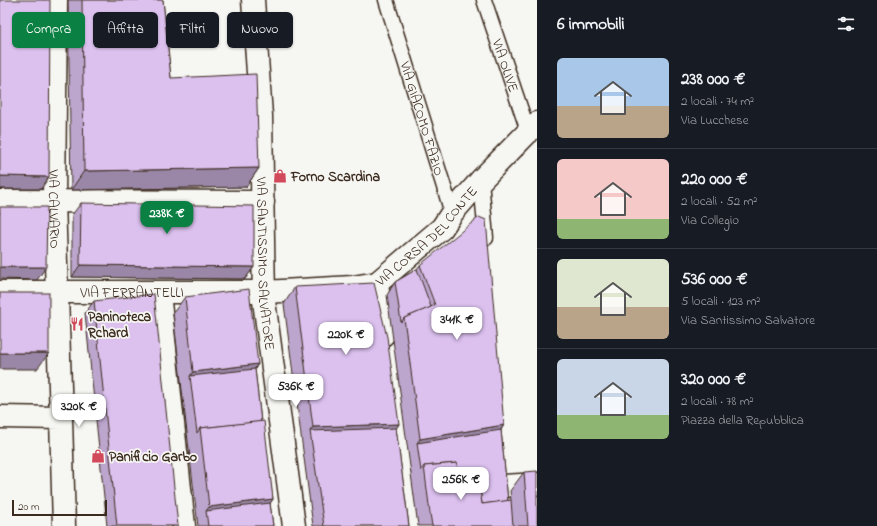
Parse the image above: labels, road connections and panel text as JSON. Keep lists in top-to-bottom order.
{
  "streets": {
    "street": [
      "VIA CALVARIO",
      "VIA CORSA DEL CONTE",
      "VIA SANTISSIMO SALVATORE",
      "VIA FERRANTELLI"
    ],
    "lane": ["VIA OLIVE", "VIA GIACOMO FAZIO"]
  },
  "crossings": [
    ["VIA OLIVE", "VIA CORSA DEL CONTE"],
    ["VIA GIACOMO FAZIO", "VIA CORSA DEL CONTE"],
    ["VIA CALVARIO", "VIA FERRANTELLI"],
    ["VIA CORSA DEL CONTE", "VIA SANTISSIMO SALVATORE"],
    ["VIA CORSA DEL CONTE", "VIA FERRANTELLI"],
    ["VIA SANTISSIMO SALVATORE", "VIA FERRANTELLI"]
  ],
  "places": {
    "shop": ["Forno Scardina", "Panificio Garbo"],
    "restaurant": ["Paninoteca Rchard"]
  },
  "scale_bar": "20 m",
  "page": {
    "heading": "6 immobili",
    "chip": [
      "Compra",
      "Affitta",
      "Filtri",
      "Nuovo"
    ],
    "list": [
      {
        "name": "238 000 €",
        "note": "2 locali · 74 m² · Via Lucchese"
      },
      {
        "name": "220 000 €",
        "note": "2 locali · 52 m² · Via Collegio"
      },
      {
        "name": "536 000 €",
        "note": "5 locali · 123 m² · Via Santissimo Salvatore"
      },
      {
        "name": "320 000 €",
        "note": "2 locali · 78 m² · Piazza della Repubblica"
      }
    ],
    "price": [
      "238K €",
      "341K €",
      "220K €",
      "536K €",
      "320K €",
      "256K €"
    ],
    "scale": "20 m"
  }
}
